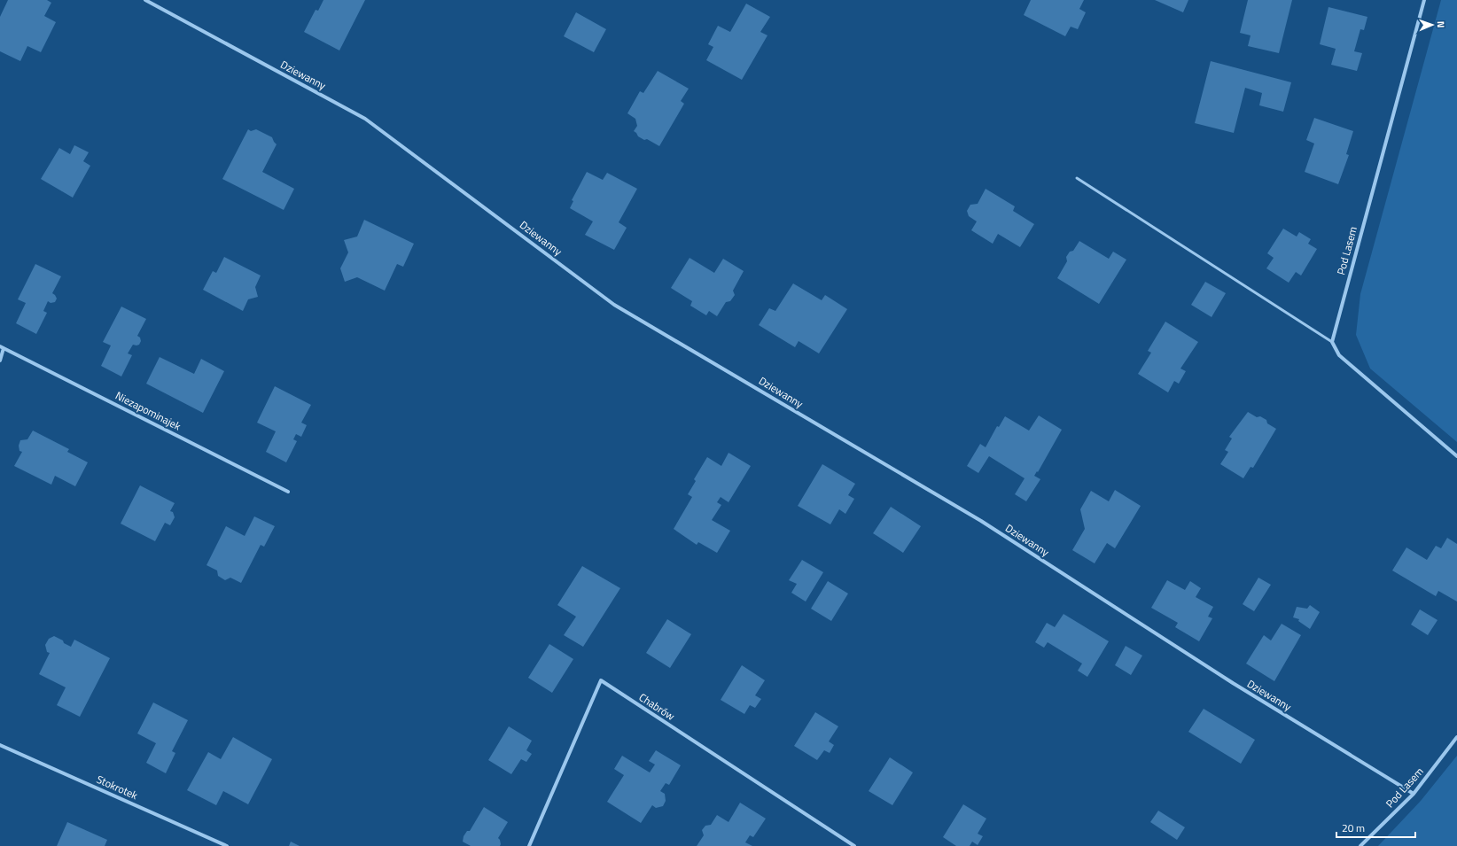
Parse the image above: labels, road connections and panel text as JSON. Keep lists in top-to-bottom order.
{
  "streets": {
    "street": [
      "Dziewanny",
      "Pod Lasem",
      "Niezapominajek",
      "Chabrów",
      "Stokrotek"
    ]
  },
  "crossings": [
    ["Dziewanny", "Pod Lasem"]
  ],
  "scale_bar": "20 m",
  "north": "right"
}
